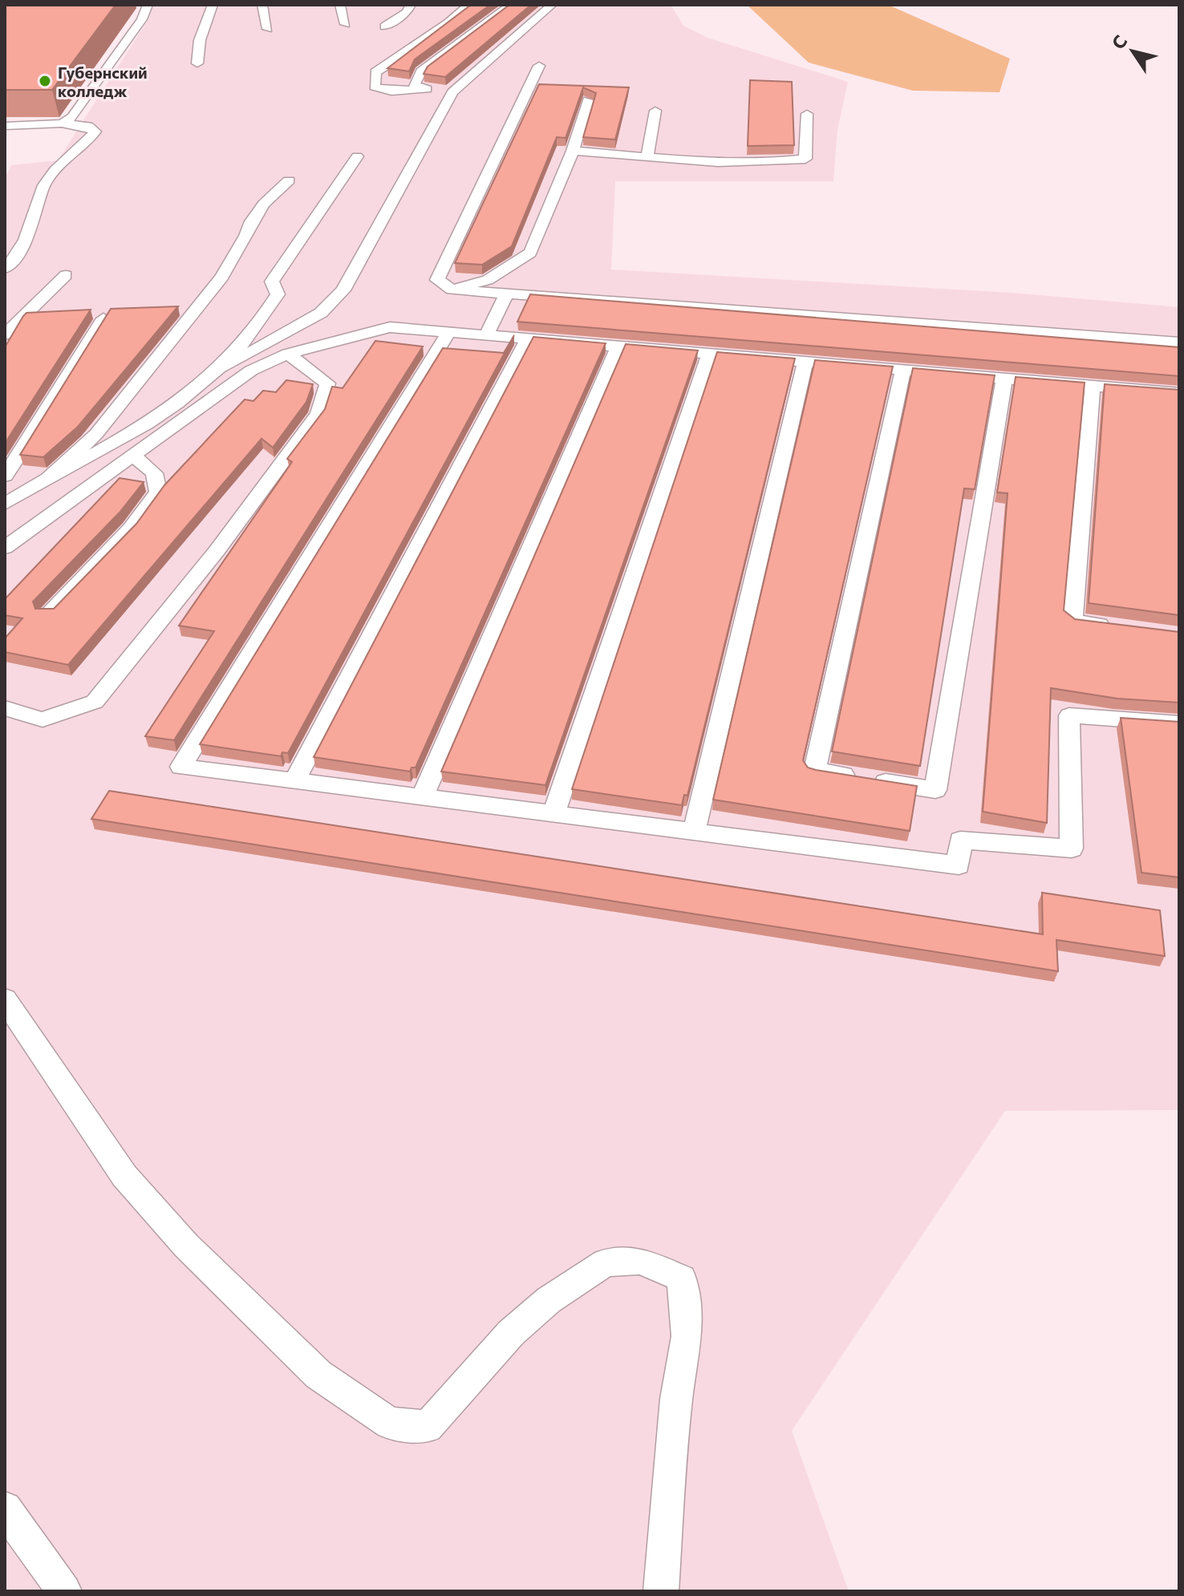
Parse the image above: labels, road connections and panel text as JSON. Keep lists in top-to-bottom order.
{
  "places": ["Губернский колледж"],
  "north": "top left"
}
